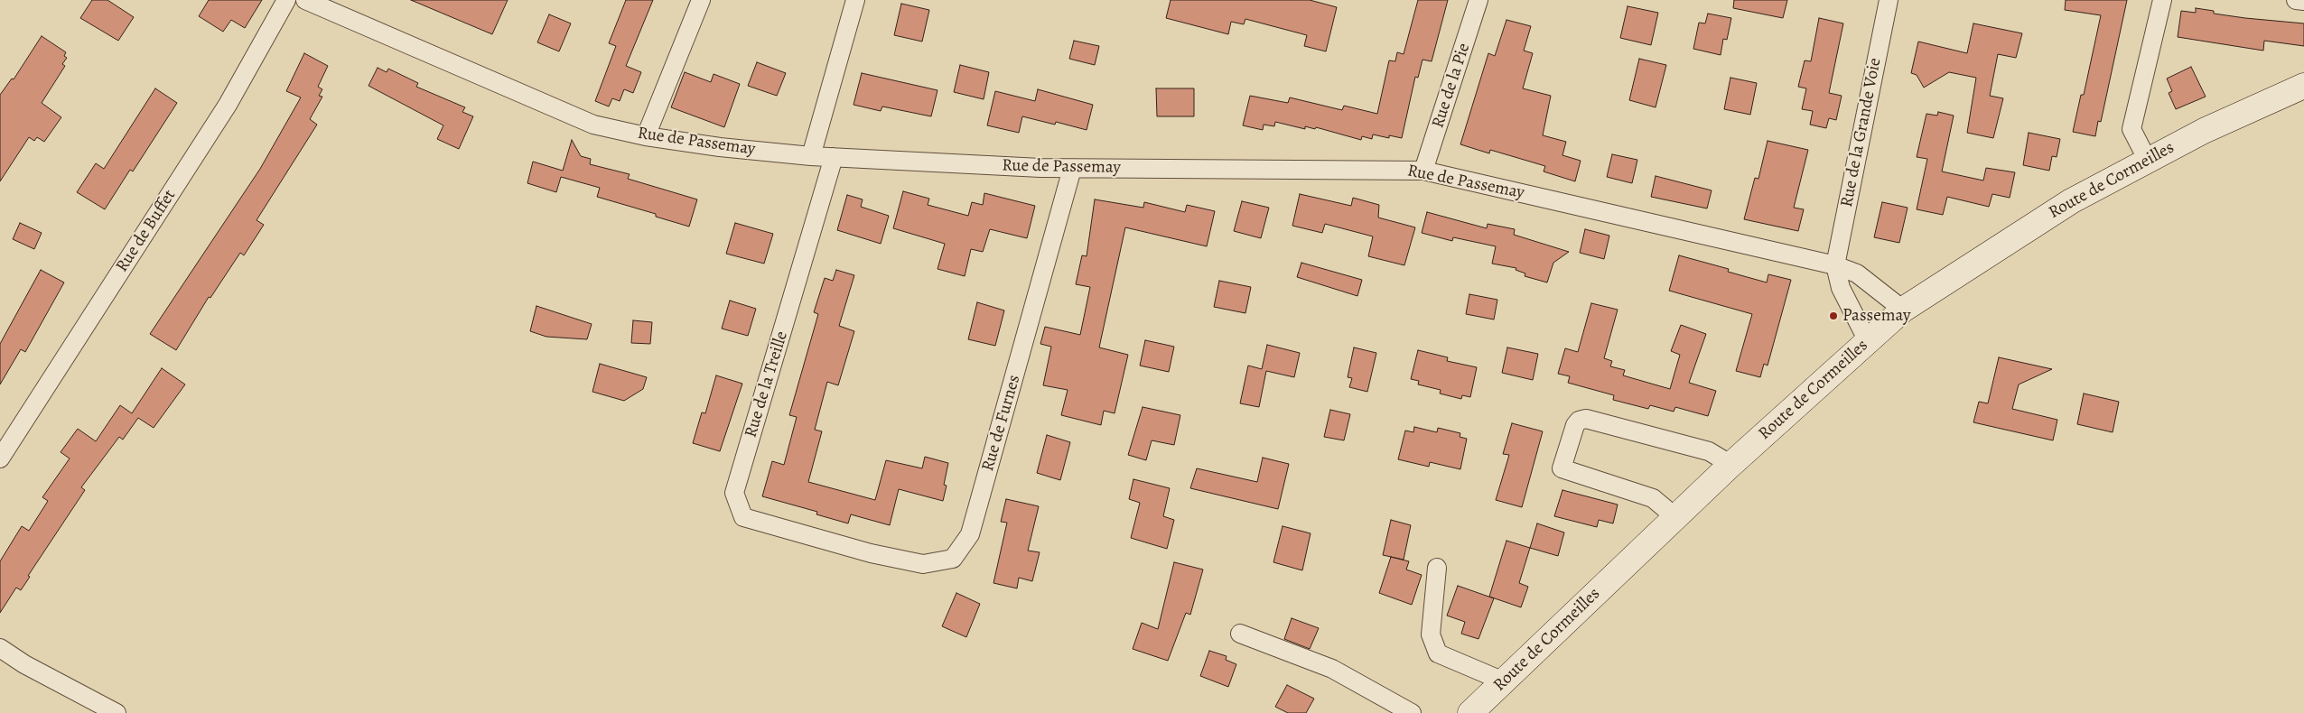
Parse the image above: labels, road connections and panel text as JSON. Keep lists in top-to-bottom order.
{
  "streets": {
    "main road": ["Route de Cormeilles"],
    "street": [
      "Rue de la Pie",
      "Rue de la Grande Voie",
      "Rue de Passemay",
      "Rue de Buffet",
      "Rue de la Treille",
      "Rue de Furnes"
    ]
  },
  "crossings": [
    ["Rue de la Pie", "Rue de Passemay"],
    ["Rue de la Grande Voie", "Rue de Passemay"],
    ["Rue de la Grande Voie", "Route de Cormeilles"],
    ["Rue de Passemay", "Rue de la Treille"],
    ["Rue de Passemay", "Rue de Furnes"],
    ["Rue de la Treille", "Rue de Furnes"]
  ],
  "places": ["Passemay"]
}
